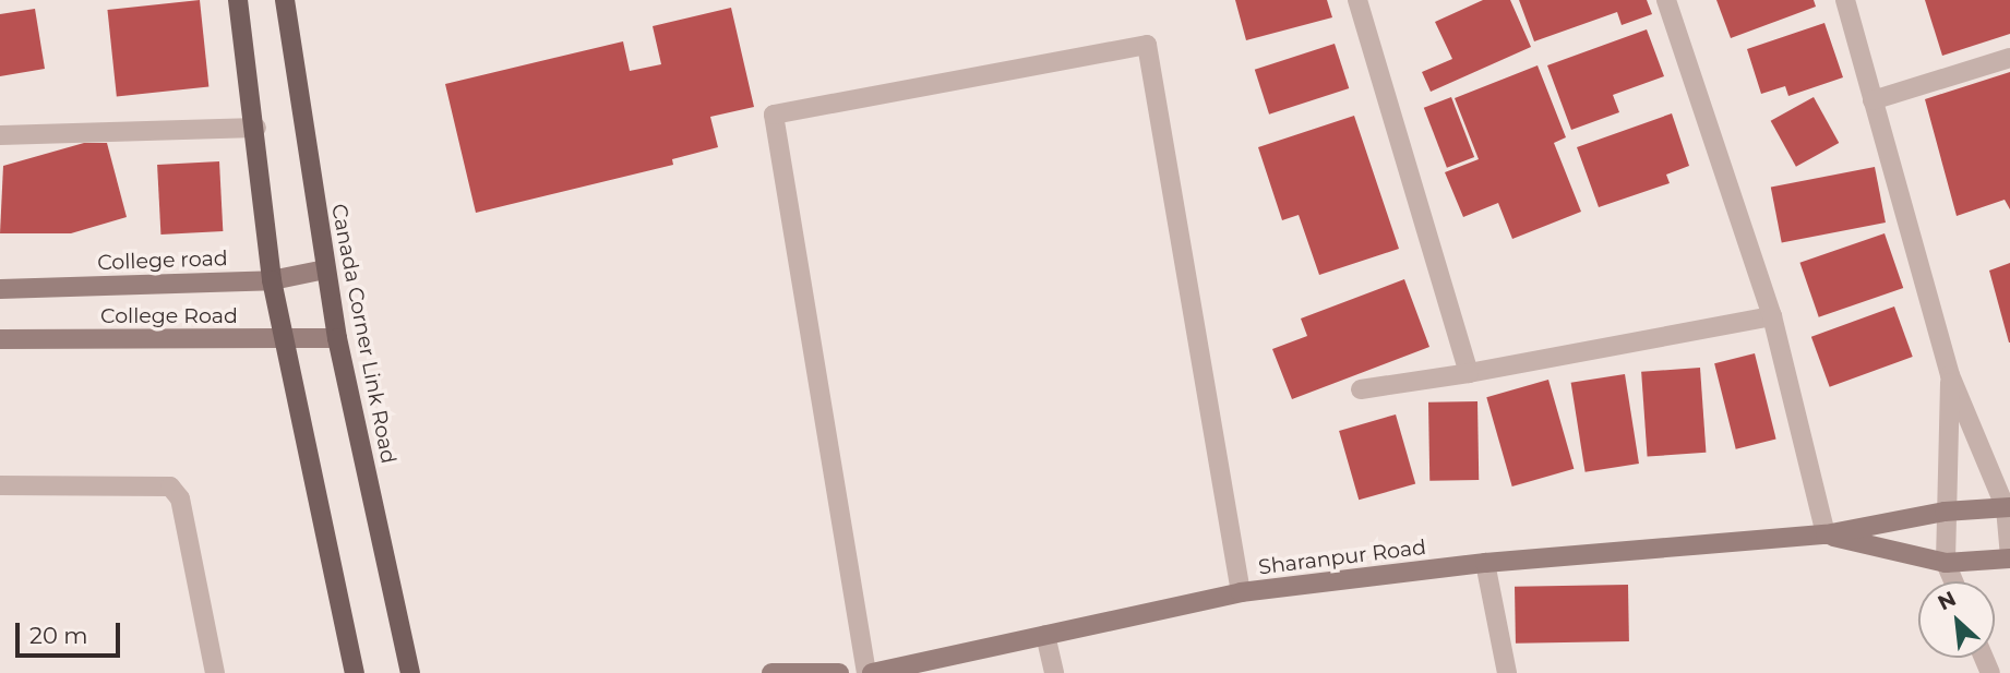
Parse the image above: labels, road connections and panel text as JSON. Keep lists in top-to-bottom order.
{
  "streets": {
    "main road": [
      "College road",
      "College Road",
      "Canada Corner Link Road",
      "Sharanpur Road"
    ]
  },
  "crossings": [
    ["College road", "Canada Corner Link Road"],
    ["College Road", "Canada Corner Link Road"]
  ],
  "scale_bar": "20 m",
  "north": "top left"
}
